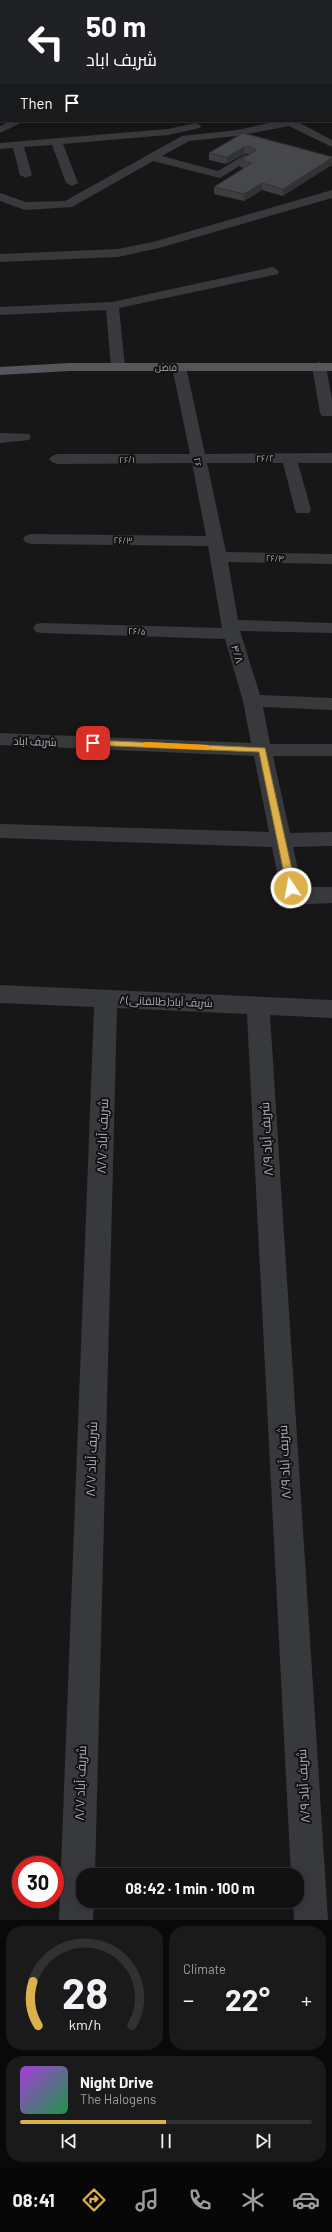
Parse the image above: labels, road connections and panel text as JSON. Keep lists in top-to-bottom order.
{
  "streets": {
    "main road": ["فاضل"],
    "street": [
      "۲۶/۲",
      "۲۶/۱",
      "۲۶",
      "۲۶/۳",
      "۲۶/۴",
      "۲۶/۵",
      "۴/۸",
      "شریف اباد",
      "۸شریف آباد(طالقانی)",
      "شریف آباد ۸/۷",
      "شریف آباد ۸/۹"
    ]
  },
  "crossings": [
    ["فاضل", "۲۶"],
    ["۲۶/۲", "۲۶/۱"],
    ["۲۶/۲", "۲۶"],
    ["۲۶/۱", "۲۶"],
    ["۲۶", "۲۶/۳"],
    ["۲۶", "۲۶/۴"],
    ["۲۶", "۴/۸"],
    ["۲۶/۳", "۲۶/۴"],
    ["۲۶/۳", "۴/۸"],
    ["۲۶/۴", "۴/۸"],
    ["۲۶/۵", "۴/۸"],
    ["۴/۸", "شریف اباد"],
    ["۸شریف آباد(طالقانی)", "شریف آباد ۸/۷"],
    ["۸شریف آباد(طالقانی)", "شریف آباد ۸/۹"]
  ],
  "page": {
    "turn": ["50 m", "شریف اباد"],
    "then": "Then",
    "limit": "30",
    "trip": "08:42 · 1 min · 100 m",
    "tile": "Climate",
    "heat": ["−", "22°", "+"],
    "song": ["Night Drive", "The Halogens"],
    "tabs": "08:41",
    "gauge": ["28", "km/h"]
  }
}
